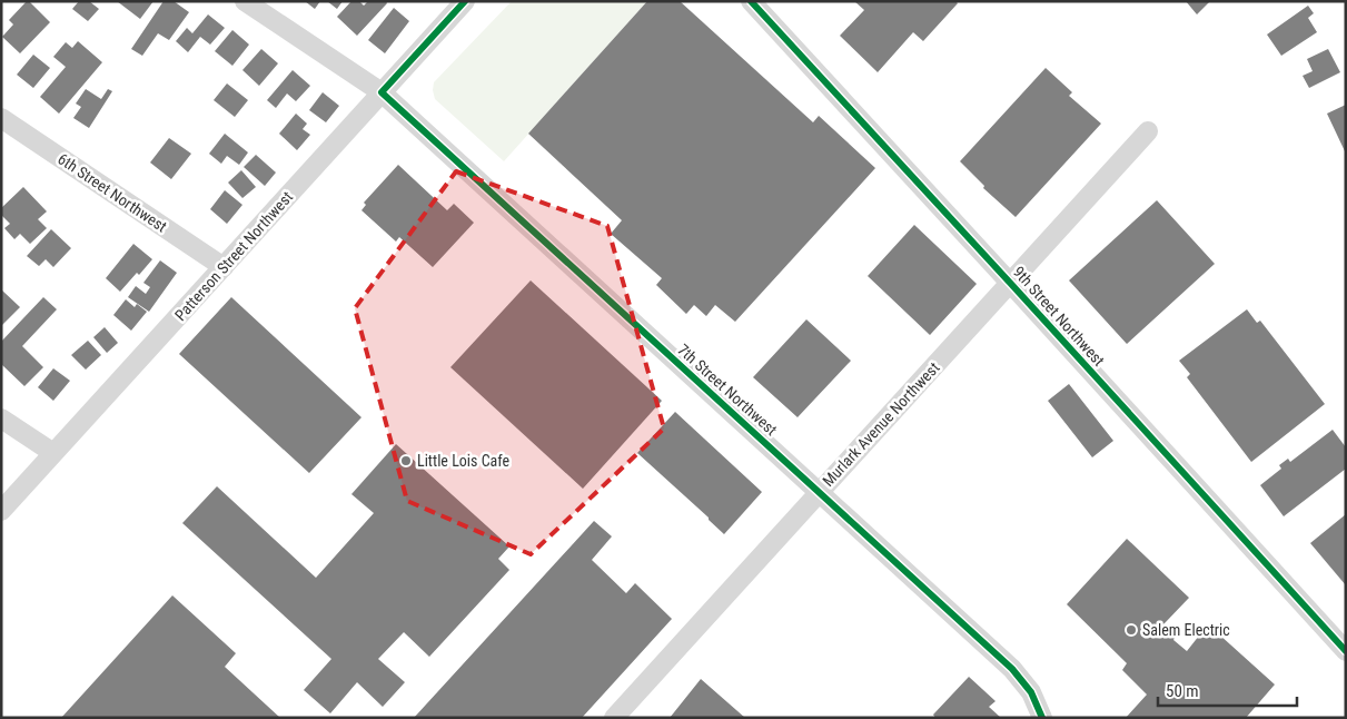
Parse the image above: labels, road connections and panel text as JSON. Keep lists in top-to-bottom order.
{
  "streets": {
    "street": [
      "6th Street Northwest",
      "Patterson Street Northwest",
      "9th Street Northwest",
      "7th Street Northwest",
      "Murlark Avenue Northwest"
    ]
  },
  "crossings": [
    ["6th Street Northwest", "Patterson Street Northwest"],
    ["Patterson Street Northwest", "7th Street Northwest"],
    ["9th Street Northwest", "Murlark Avenue Northwest"],
    ["7th Street Northwest", "Murlark Avenue Northwest"]
  ],
  "places": ["Little Lois Cafe", "Salem Electric"],
  "scale_bar": "50 m"
}
